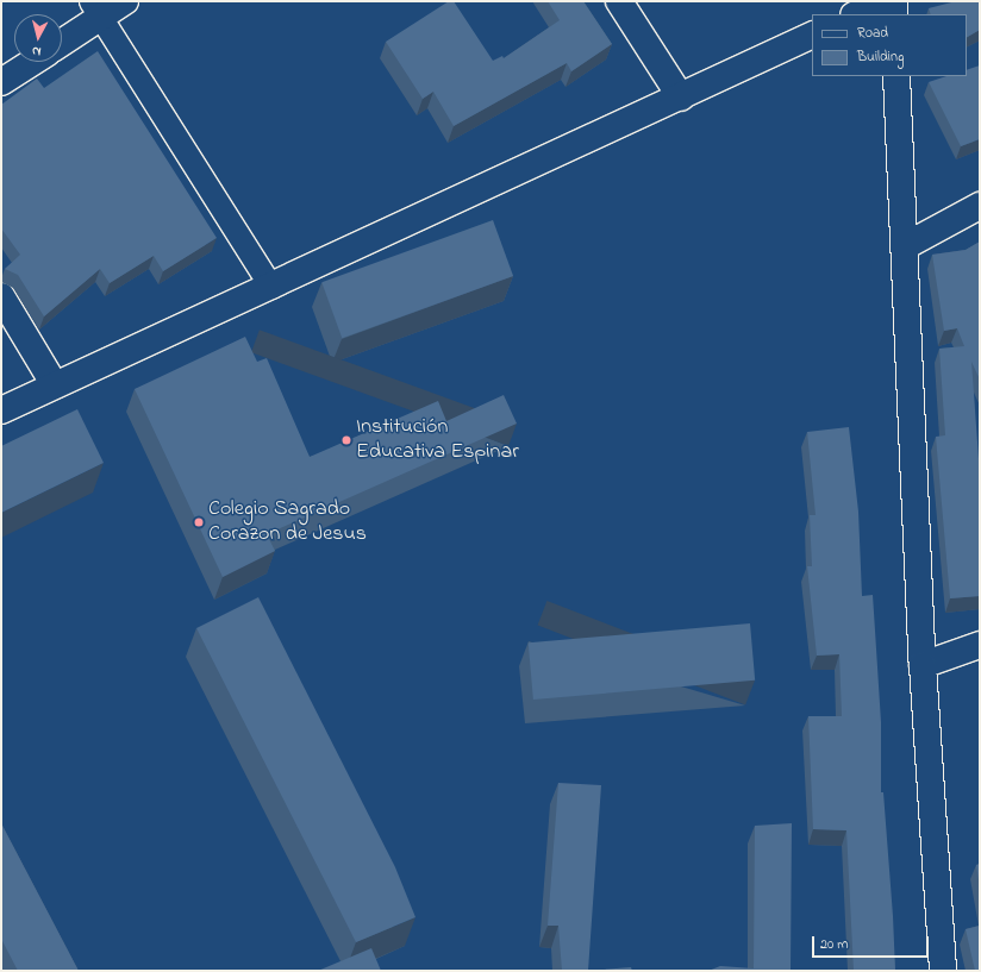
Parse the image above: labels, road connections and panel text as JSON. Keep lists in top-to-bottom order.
{
  "places": ["Institución Educativa Espinar", "Colegio Sagrado Corazon de Jesus"],
  "legend": ["Road", "Building"],
  "scale_bar": "20 m",
  "north": "bottom"
}
